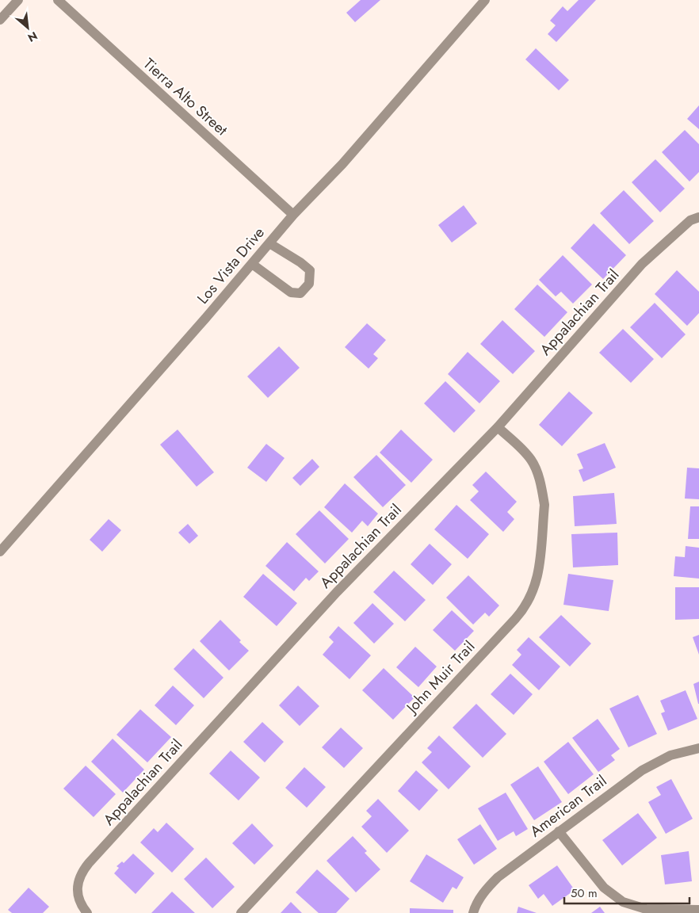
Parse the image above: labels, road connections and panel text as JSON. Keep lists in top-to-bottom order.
{
  "streets": {
    "street": [
      "Tierra Alto Street",
      "Los Vista Drive",
      "Appalachian Trail",
      "John Muir Trail",
      "American Trail"
    ]
  },
  "crossings": [
    ["Tierra Alto Street", "Los Vista Drive"],
    ["Appalachian Trail", "John Muir Trail"]
  ],
  "scale_bar": "50 m",
  "north": "bottom right"
}
